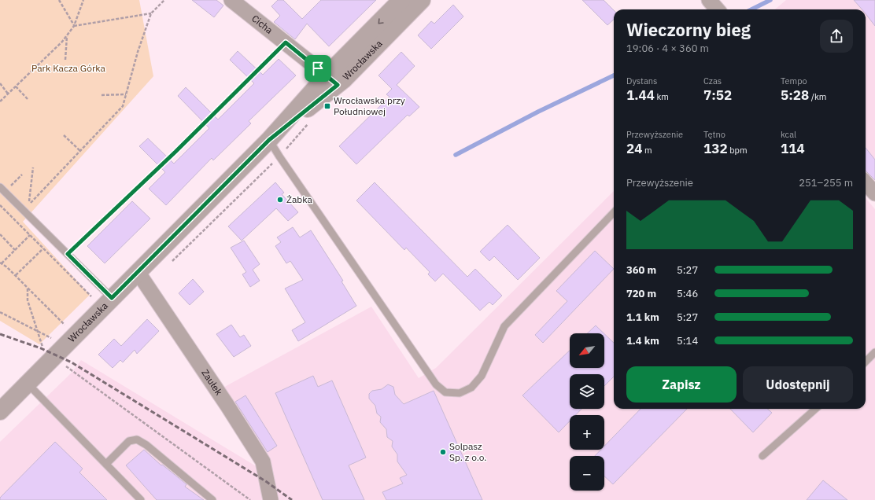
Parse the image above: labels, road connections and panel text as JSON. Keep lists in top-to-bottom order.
{
  "streets": {
    "street": ["Cicha", "Wrocławska", "Zaułek"]
  },
  "crossings": [
    ["Cicha", "Wrocławska"],
    ["Wrocławska", "Zaułek"]
  ],
  "parks": ["Park Kacza Górka"],
  "places": {
    "transit": ["Wrocławska przy Południowej"],
    "other": ["Żabka", "Solpasz Sp. z o.o."]
  },
  "north": "bottom left",
  "page": {
    "heading": ["Wieczorny bieg", "19:06 · 4 × 360 m"],
    "stats": [
      ["Dystans", "1.44 km"],
      ["Czas", "7:52"],
      ["Tempo", "5:28 /km"],
      ["Przewyższenie", "24 m"],
      ["Tętno", "132 bpm"],
      ["kcal", "114"]
    ],
    "chart": ["Przewyższenie", "251–255 m"],
    "list": [
      {
        "name": "360 m",
        "note": "5:27"
      },
      {
        "name": "720 m",
        "note": "5:46"
      },
      {
        "name": "1.1 km",
        "note": "5:27"
      },
      {
        "name": "1.4 km",
        "note": "5:14"
      }
    ],
    "map_buttons": ["+", "−"],
    "buttons": ["Zapisz", "Udostępnij"]
  }
}
